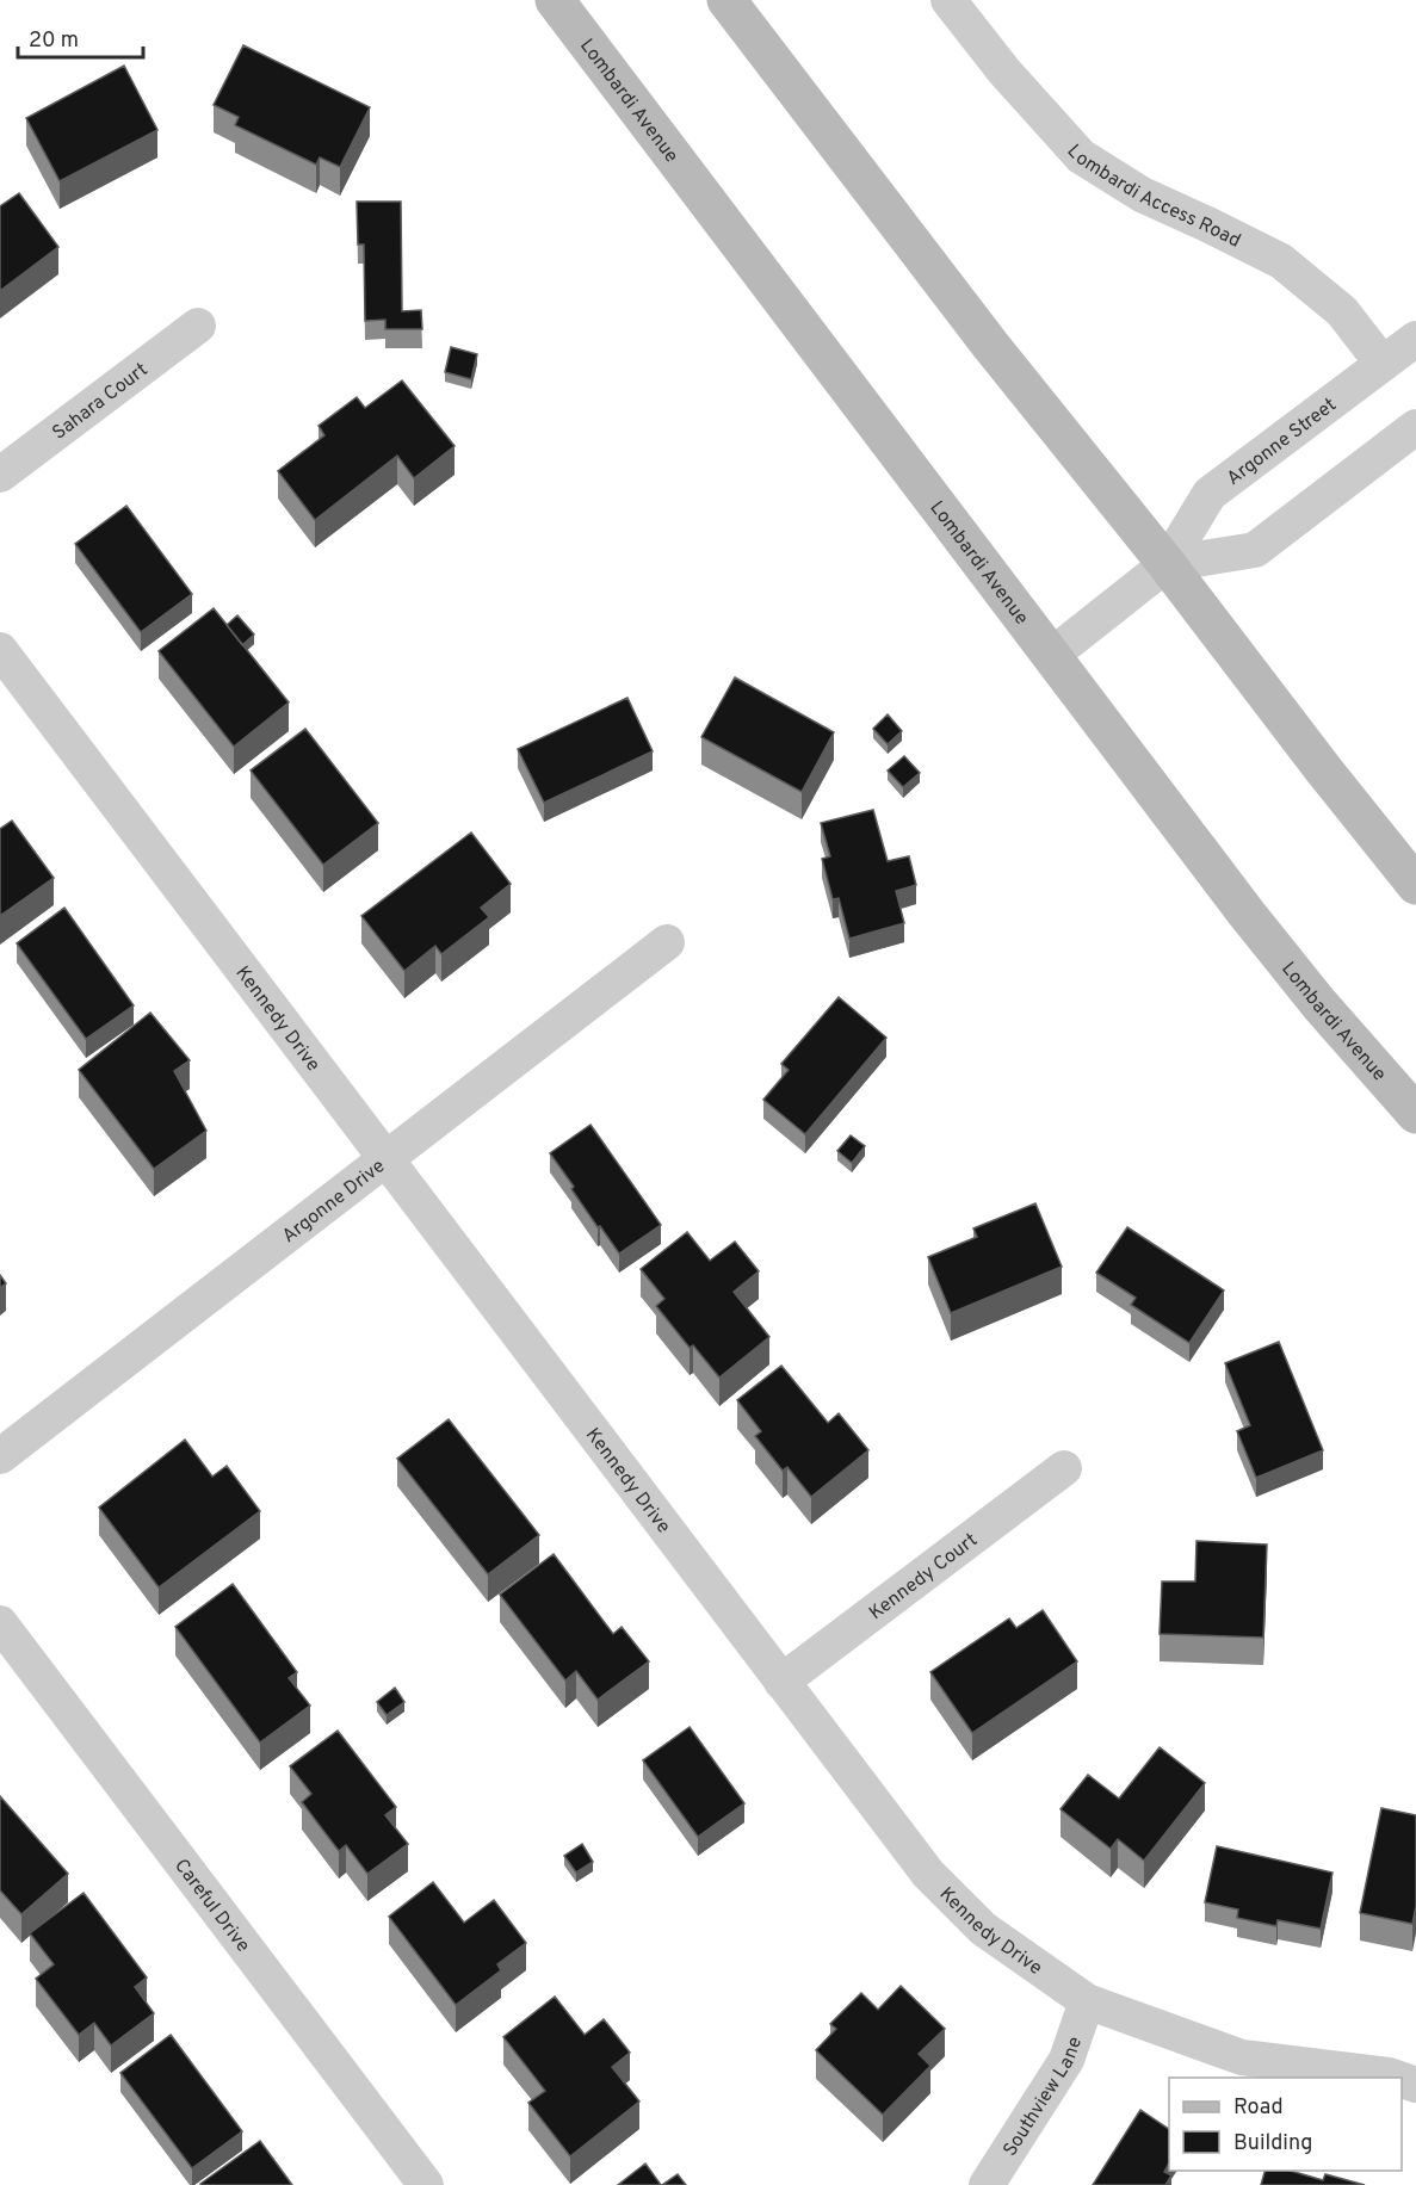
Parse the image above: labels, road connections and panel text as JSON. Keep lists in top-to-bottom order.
{
  "streets": {
    "main road": ["Lombardi Avenue"],
    "street": [
      "Lombardi Access Road",
      "Sahara Court",
      "Argonne Street",
      "Kennedy Drive",
      "Argonne Drive",
      "Kennedy Court",
      "Careful Drive",
      "Southview Lane"
    ]
  },
  "crossings": [
    ["Lombardi Avenue", "Argonne Street"],
    ["Lombardi Access Road", "Argonne Street"],
    ["Kennedy Drive", "Argonne Drive"],
    ["Kennedy Drive", "Kennedy Court"],
    ["Kennedy Drive", "Southview Lane"]
  ],
  "legend": ["Road", "Building"],
  "scale_bar": "20 m"
}
